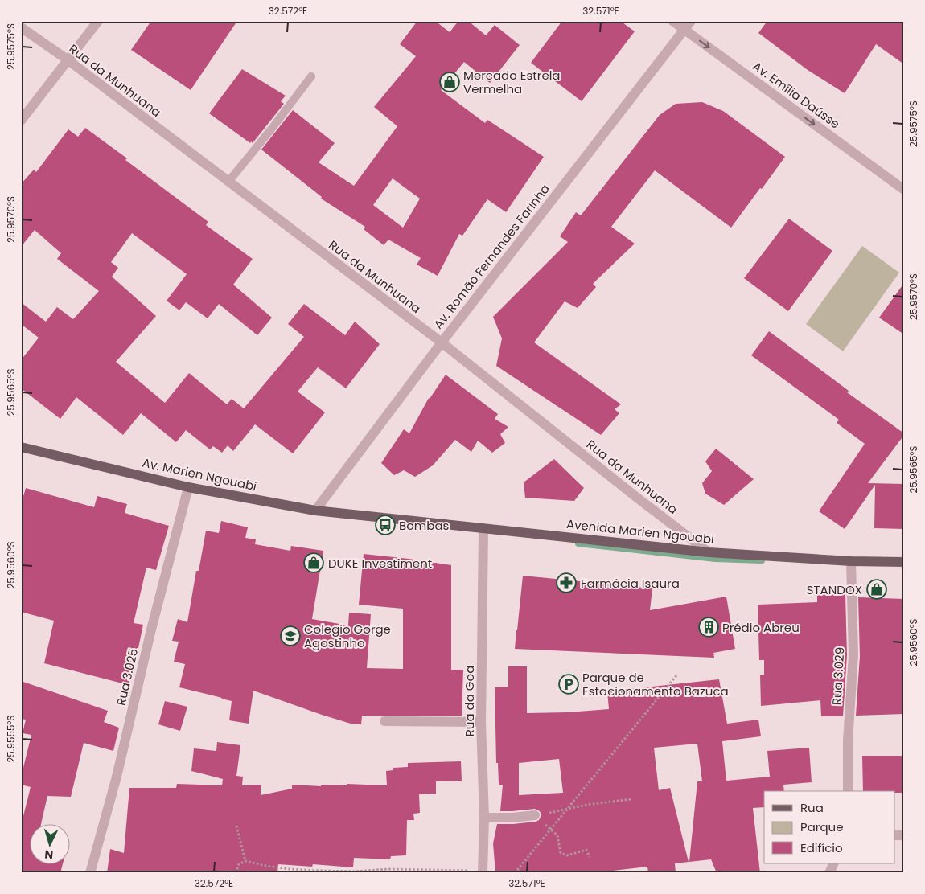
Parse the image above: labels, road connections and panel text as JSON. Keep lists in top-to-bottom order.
{
  "streets": {
    "main road": ["Av. Marien Ngouabi", "Avenida Marien Ngouabi"],
    "street": [
      "Rua da Munhuana",
      "Av. Emília Daússe",
      "Av. Romão Fernandes Farinha",
      "Rua 3.029",
      "Rua 3.025",
      "Rua da Goa"
    ]
  },
  "crossings": [
    ["Rua da Munhuana", "Av. Romão Fernandes Farinha"],
    ["Rua da Munhuana", "Avenida Marien Ngouabi"],
    ["Av. Emília Daússe", "Av. Romão Fernandes Farinha"],
    ["Av. Romão Fernandes Farinha", "Av. Marien Ngouabi"],
    ["Av. Marien Ngouabi", "Avenida Marien Ngouabi"],
    ["Av. Marien Ngouabi", "Rua 3.025"],
    ["Avenida Marien Ngouabi", "Rua 3.029"],
    ["Avenida Marien Ngouabi", "Rua da Goa"]
  ],
  "one_way": ["Av. Emília Daússe"],
  "places": {
    "shop": ["Mercado Estrela Vermelha", "DUKE Investiment", "STANDOX"],
    "bus stop": ["Bombas"],
    "pharmacy": ["Farmácia Isaura"],
    "building": ["Prédio Abreu"],
    "school or university": ["Colegio Gorge Agostinho"],
    "parking": ["Parque de Estacionamento Bazuca"]
  },
  "legend": ["Rua", "Parque", "Edifício"],
  "north": "bottom",
  "coordinates": [
    "32.572°E",
    "32.571°E",
    "25.9575°S",
    "25.9570°S",
    "25.9565°S",
    "25.9560°S",
    "25.9555°S"
  ]
}
